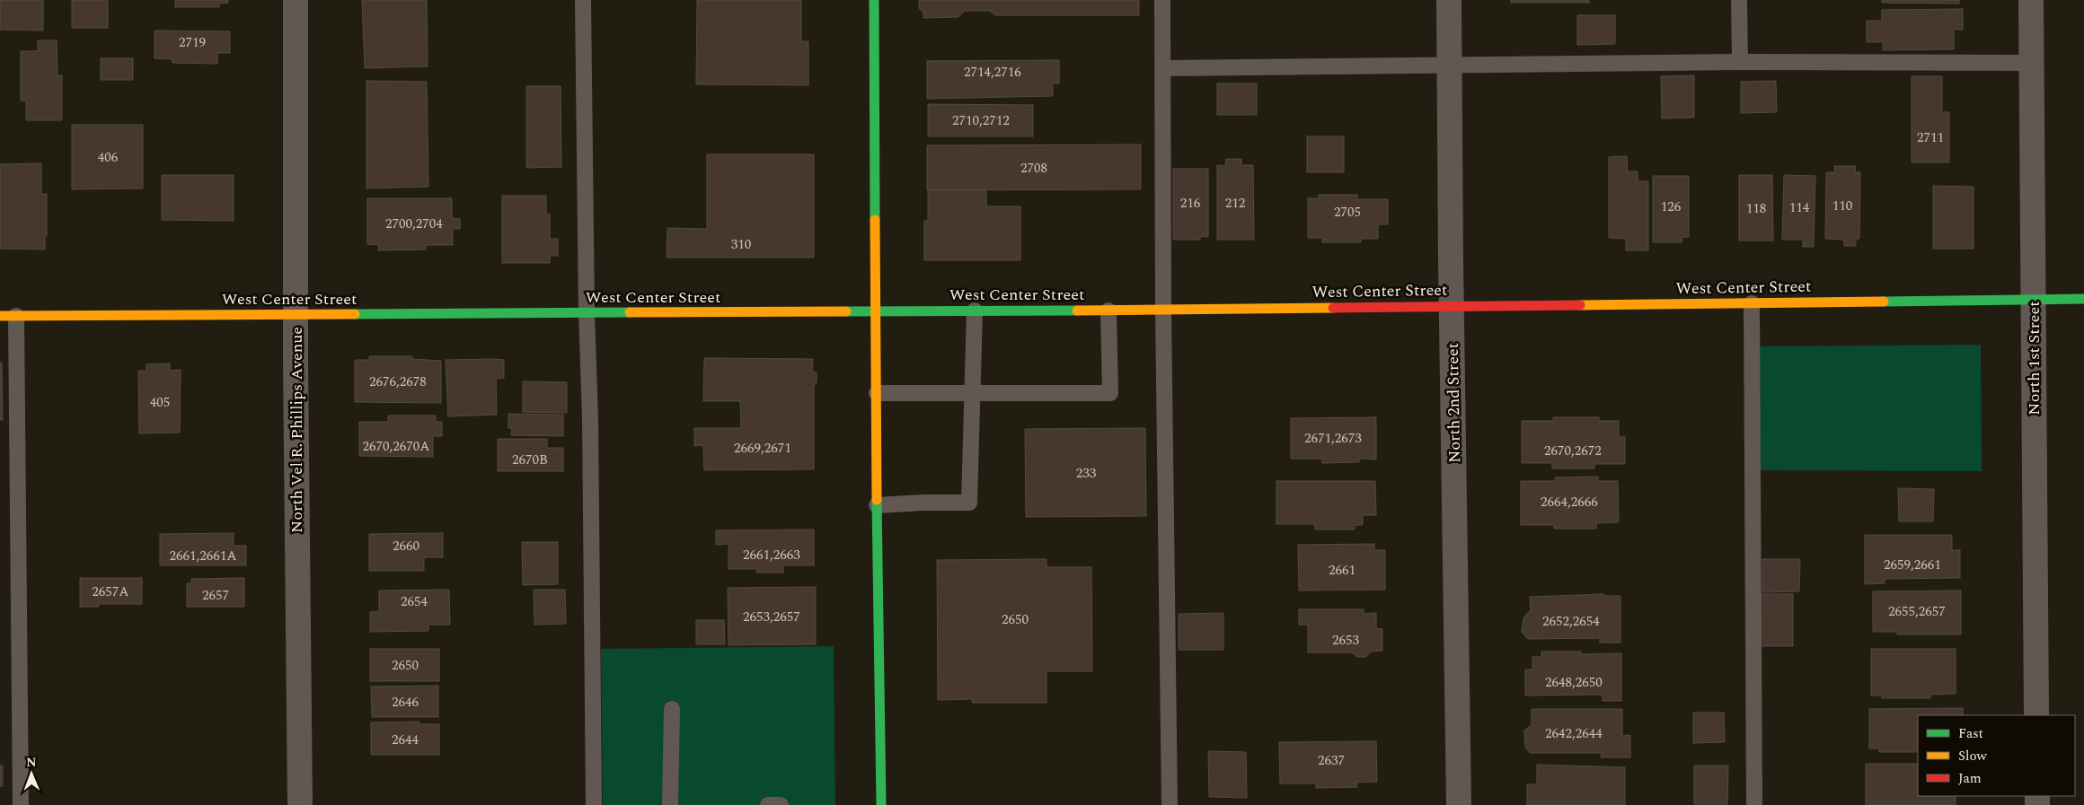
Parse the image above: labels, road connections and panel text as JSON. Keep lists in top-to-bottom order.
{
  "streets": {
    "street": [
      "West Center Street",
      "North 1st Street",
      "North 2nd Street",
      "North Vel R. Phillips Avenue"
    ]
  },
  "crossings": [
    ["West Center Street", "North 1st Street"],
    ["West Center Street", "North 2nd Street"],
    ["West Center Street", "North Vel R. Phillips Avenue"]
  ],
  "house_numbers": [
    "2719",
    "2714,2716",
    "2710,2712",
    "2711",
    "406",
    "2708",
    "216",
    "212",
    "110",
    "126",
    "114",
    "118",
    "2705",
    "2700,2704",
    "310",
    "2676,2678",
    "405",
    "2671,2673",
    "2670,2670A",
    "2669,2671",
    "2670,2672",
    "2670B",
    "233",
    "2664,2666",
    "2660",
    "2661,2663",
    "2661,2661A",
    "2659,2661",
    "2661",
    "2657A",
    "2657",
    "2654",
    "2655,2657",
    "2653,2657",
    "2650",
    "2652,2654",
    "2653",
    "2650",
    "2648,2650",
    "2646",
    "2642,2644",
    "2644",
    "2637"
  ],
  "legend": ["Fast", "Slow", "Jam"],
  "north": "top"
}
